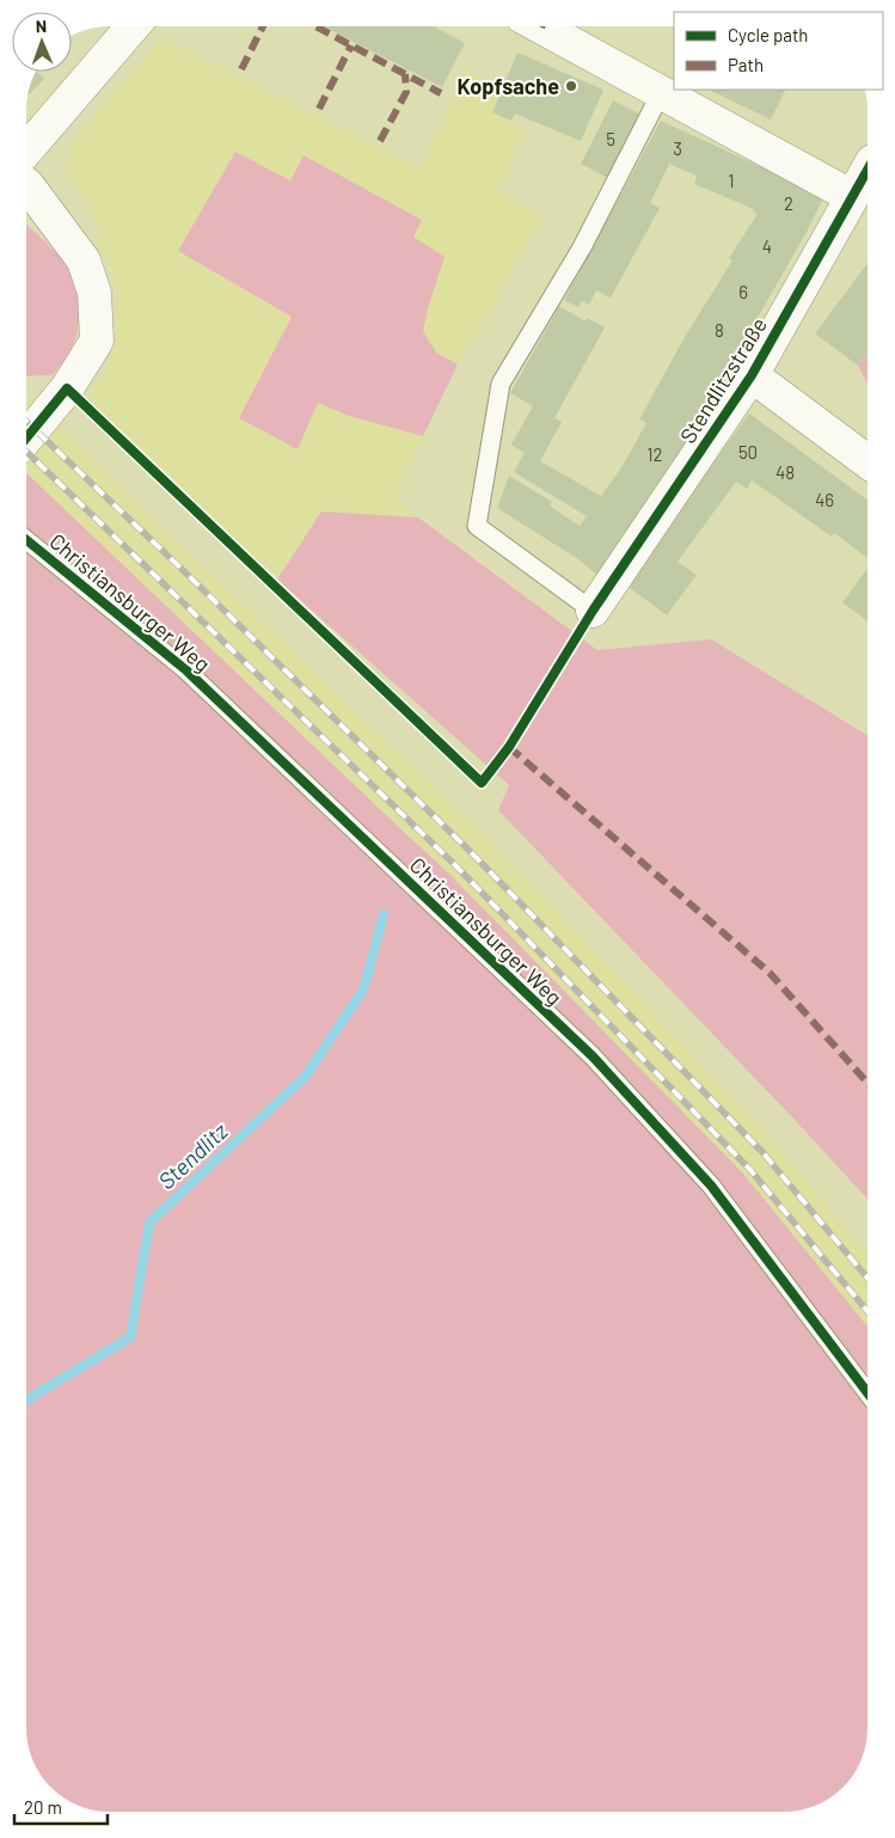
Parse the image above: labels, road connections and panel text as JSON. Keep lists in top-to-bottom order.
{
  "streets": {
    "street": ["Stendlitzstraße"],
    "lane": ["Christiansburger Weg"]
  },
  "water": ["Stendlitz"],
  "places": ["Kopfsache"],
  "house_numbers": [
    "5",
    "3",
    "1",
    "2",
    "4",
    "6",
    "8",
    "50",
    "12",
    "48",
    "46"
  ],
  "legend": ["Cycle path", "Path"],
  "scale_bar": "20 m",
  "north": "top"
}
